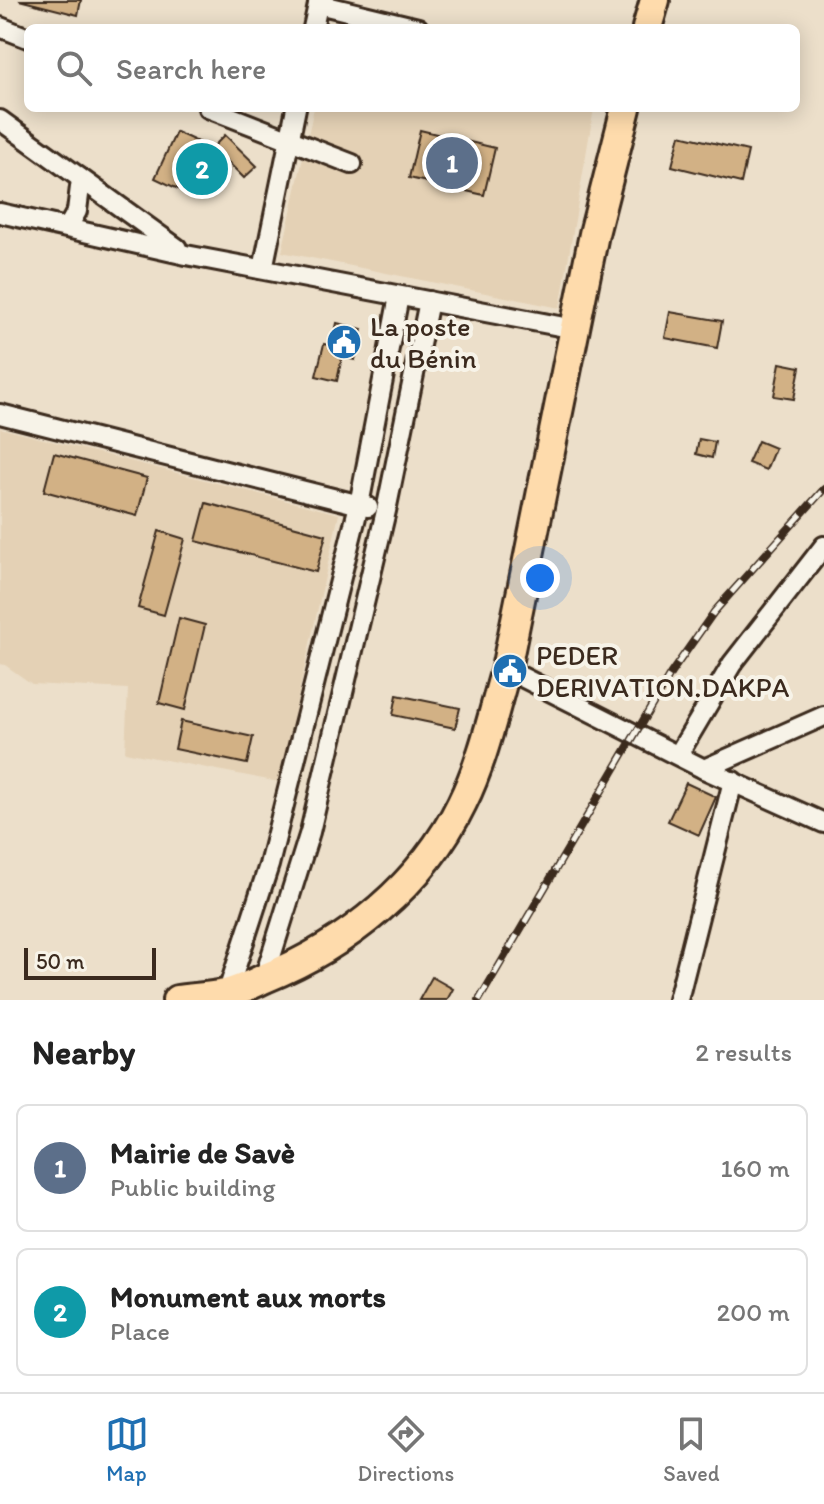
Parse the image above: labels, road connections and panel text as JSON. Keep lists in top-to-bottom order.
{
  "places": {
    "public building": ["La poste du Bénin", "PEDER DERIVATION.DAKPA"]
  },
  "scale_bar": "50 m",
  "page": {
    "search": "Search here",
    "pins": ["1", "2"],
    "scale": "50 m",
    "heading": ["Nearby", "2 results"],
    "list": [
      {
        "mark": "1",
        "name": "Mairie de Savè",
        "note": "Public building",
        "value": "160 m"
      },
      {
        "mark": "2",
        "name": "Monument aux morts",
        "note": "Place",
        "value": "200 m"
      }
    ],
    "nav": ["Map", "Directions", "Saved"]
  }
}
